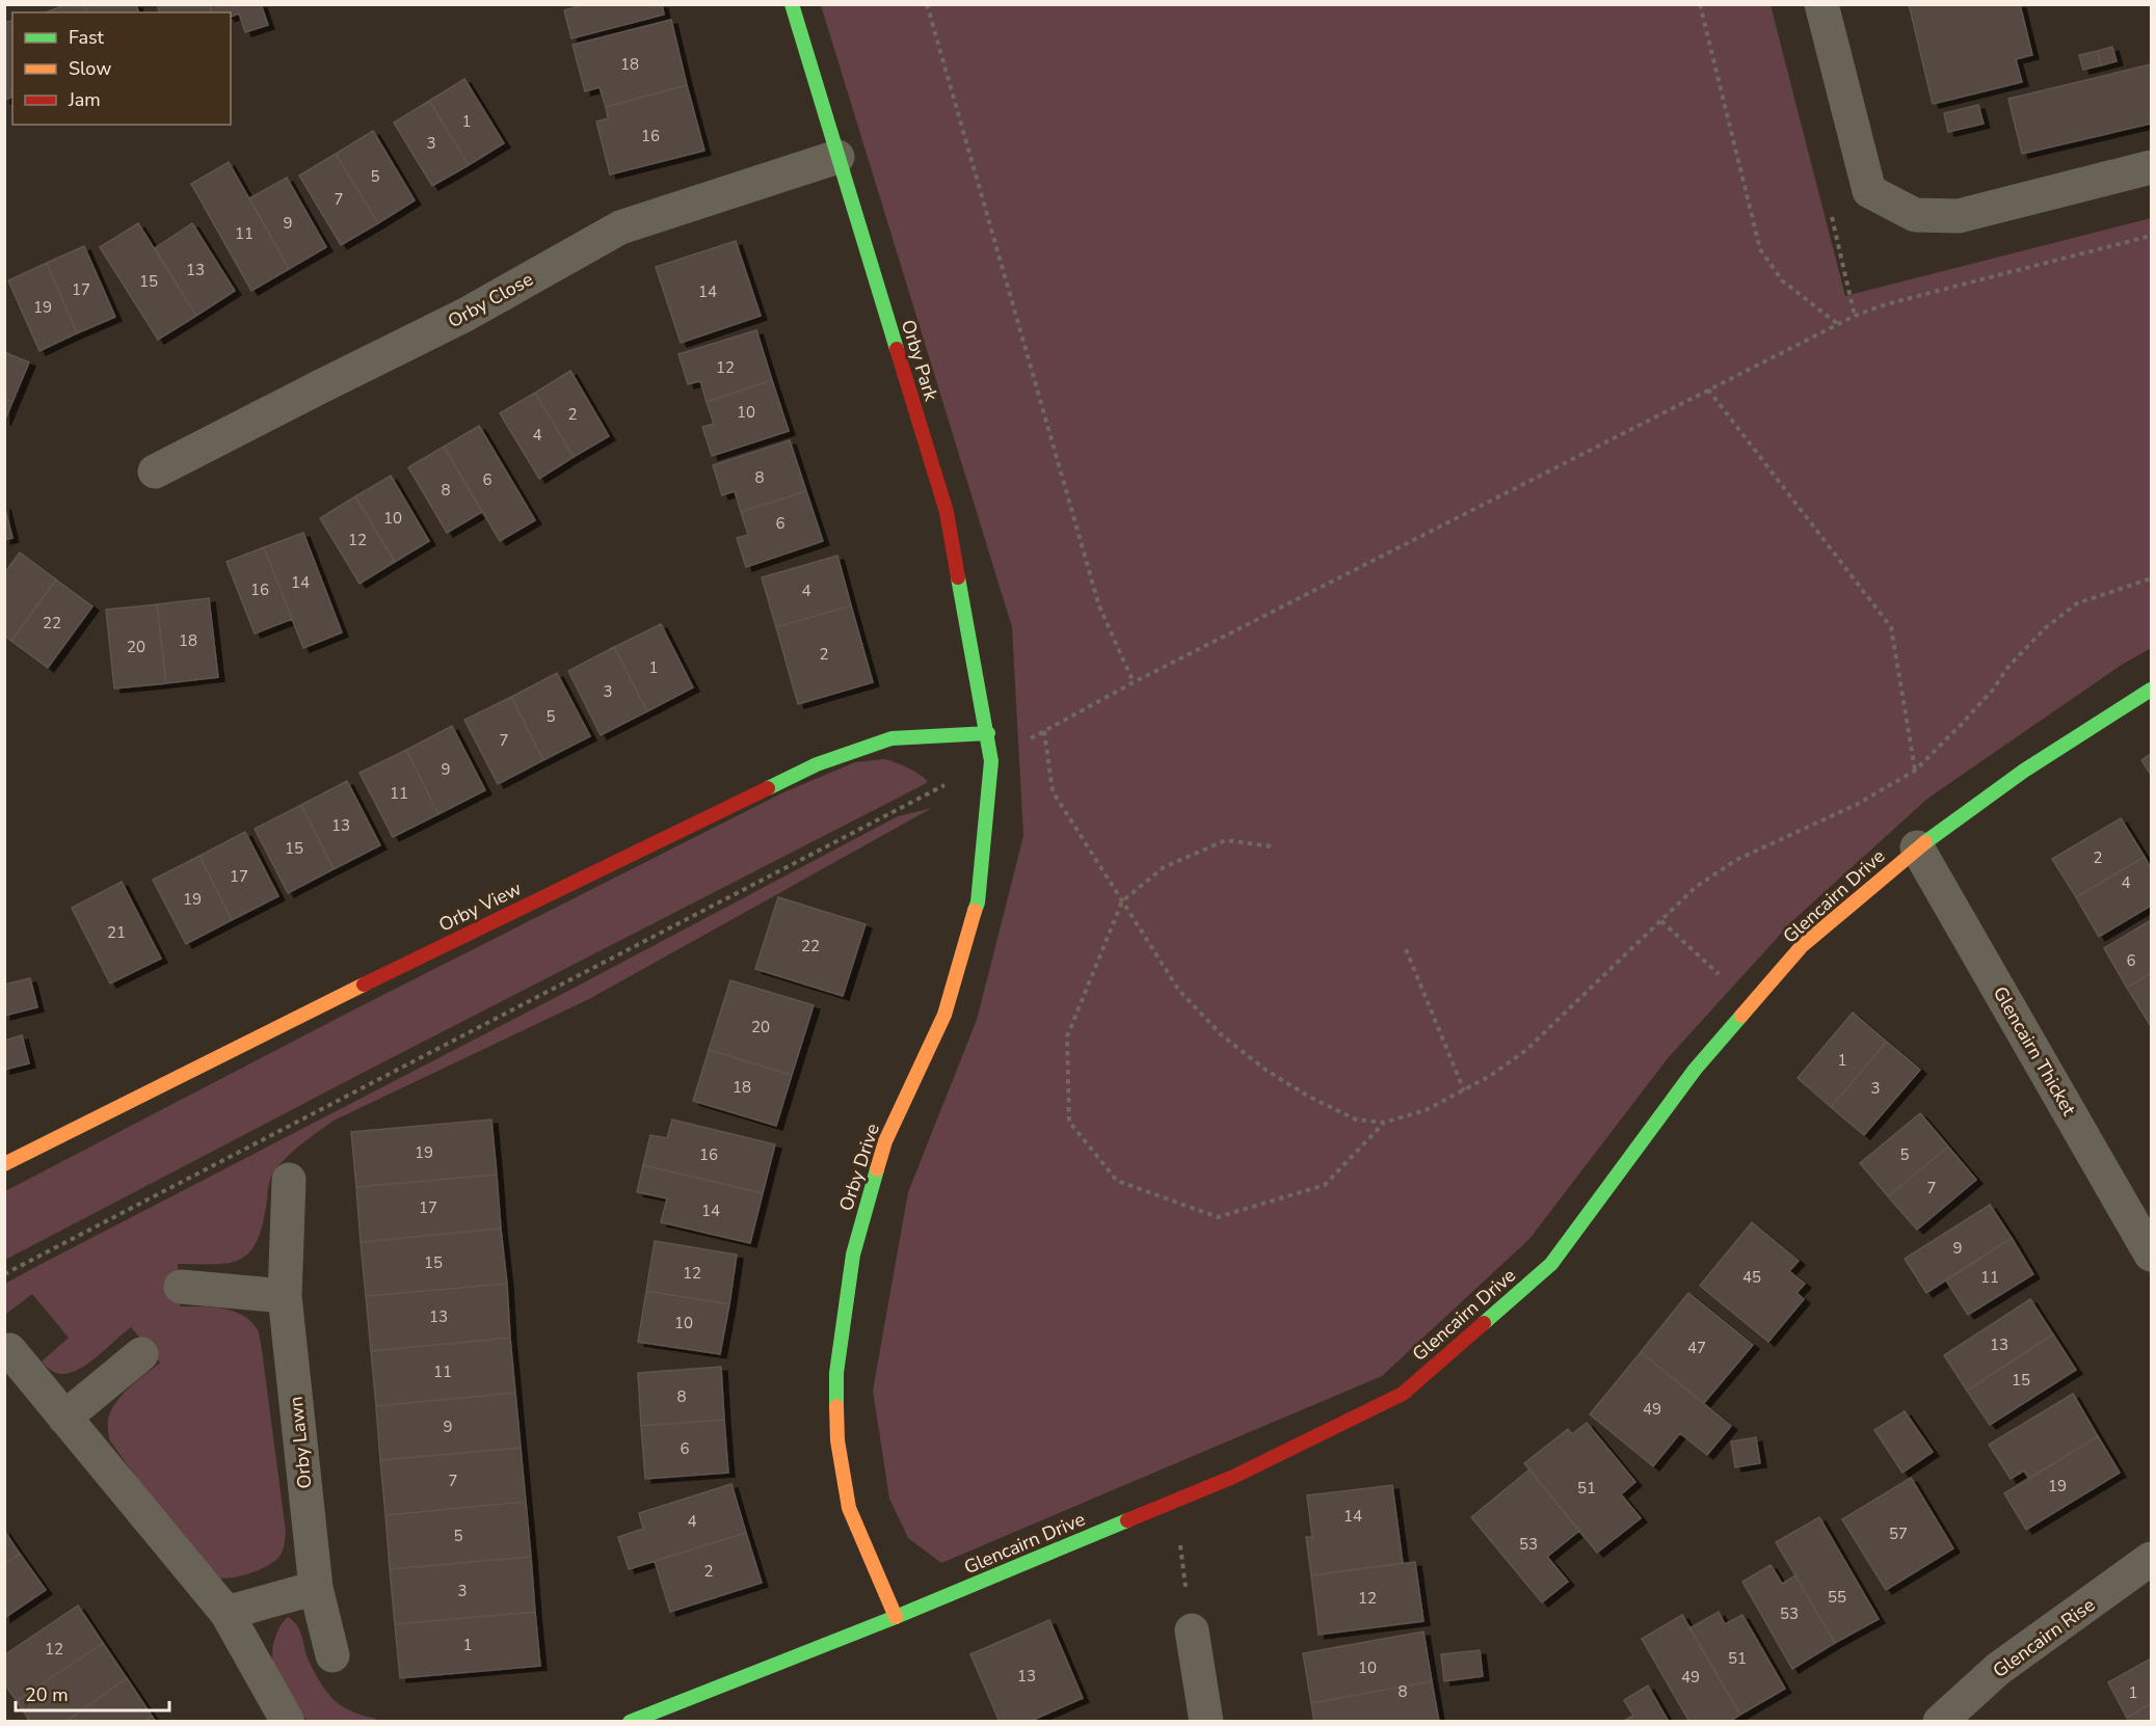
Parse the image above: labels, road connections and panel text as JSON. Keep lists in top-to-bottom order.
{
  "streets": {
    "street": [
      "Orby Close",
      "Orby Park",
      "Glencairn Drive",
      "Orby View",
      "Glencairn Thicket",
      "Orby Drive",
      "Orby Lawn",
      "Glencairn Rise"
    ]
  },
  "crossings": [
    ["Orby Close", "Orby Park"],
    ["Orby Park", "Orby View"],
    ["Orby Park", "Orby Drive"],
    ["Glencairn Drive", "Glencairn Thicket"],
    ["Glencairn Drive", "Orby Drive"],
    ["Orby View", "Orby Drive"]
  ],
  "house_numbers": [
    "18",
    "1",
    "16",
    "3",
    "5",
    "7",
    "9",
    "11",
    "13",
    "15",
    "17",
    "14",
    "19",
    "12",
    "10",
    "2",
    "4",
    "8",
    "6",
    "8",
    "10",
    "6",
    "12",
    "14",
    "16",
    "4",
    "22",
    "18",
    "20",
    "2",
    "1",
    "3",
    "5",
    "7",
    "9",
    "11",
    "13",
    "15",
    "2",
    "17",
    "4",
    "19",
    "21",
    "22",
    "6",
    "20",
    "1",
    "18",
    "3",
    "19",
    "16",
    "5",
    "7",
    "17",
    "14",
    "9",
    "15",
    "12",
    "45",
    "11",
    "13",
    "10",
    "13",
    "47",
    "11",
    "15",
    "8",
    "49",
    "9",
    "6",
    "7",
    "19",
    "51",
    "14",
    "4",
    "57",
    "5",
    "53",
    "2",
    "3",
    "55",
    "12",
    "53",
    "1",
    "12",
    "51",
    "10",
    "13",
    "49",
    "8",
    "1"
  ],
  "legend": ["Fast", "Slow", "Jam"],
  "scale_bar": "20 m"
}
